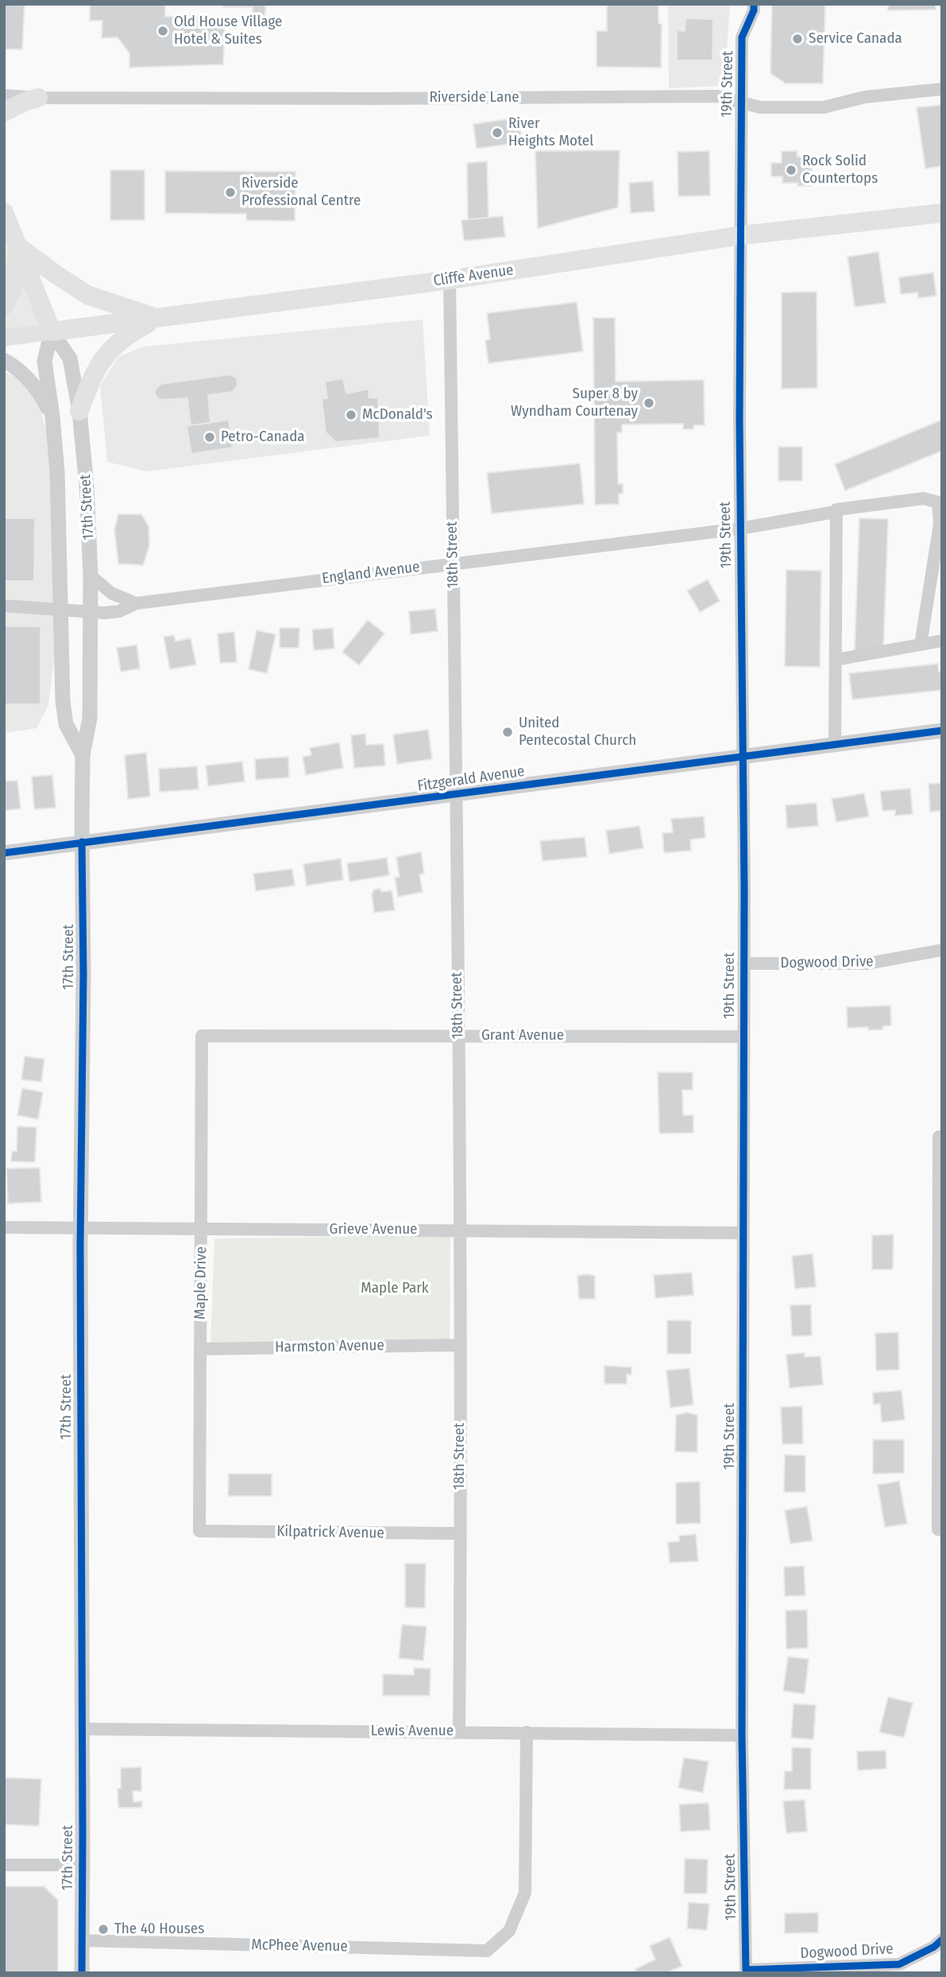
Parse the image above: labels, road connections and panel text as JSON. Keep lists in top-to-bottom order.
{
  "streets": {
    "main road": ["Cliffe Avenue", "17th Street"],
    "street": [
      "19th Street",
      "Riverside Lane",
      "18th Street",
      "England Avenue",
      "Fitzgerald Avenue",
      "Dogwood Drive",
      "Grant Avenue",
      "Grieve Avenue",
      "Maple Drive",
      "Harmston Avenue",
      "Kilpatrick Avenue",
      "Lewis Avenue",
      "McPhee Avenue"
    ]
  },
  "crossings": [
    ["19th Street", "Riverside Lane"],
    ["19th Street", "Cliffe Avenue"],
    ["19th Street", "England Avenue"],
    ["19th Street", "Fitzgerald Avenue"],
    ["19th Street", "Dogwood Drive"],
    ["19th Street", "Grant Avenue"],
    ["19th Street", "Grieve Avenue"],
    ["19th Street", "Lewis Avenue"],
    ["Cliffe Avenue", "17th Street"],
    ["Cliffe Avenue", "18th Street"],
    ["17th Street", "England Avenue"],
    ["17th Street", "Fitzgerald Avenue"],
    ["17th Street", "Grieve Avenue"],
    ["17th Street", "Lewis Avenue"],
    ["17th Street", "McPhee Avenue"],
    ["18th Street", "England Avenue"],
    ["18th Street", "Fitzgerald Avenue"],
    ["18th Street", "Grant Avenue"],
    ["18th Street", "Grieve Avenue"],
    ["18th Street", "Harmston Avenue"],
    ["18th Street", "Kilpatrick Avenue"],
    ["18th Street", "Lewis Avenue"],
    ["Grant Avenue", "Maple Drive"],
    ["Grieve Avenue", "Maple Drive"],
    ["Maple Drive", "Harmston Avenue"],
    ["Maple Drive", "Kilpatrick Avenue"],
    ["Lewis Avenue", "McPhee Avenue"]
  ],
  "parks": ["Maple Park"],
  "places": [
    "Old House Village Hotel & Suites",
    "Service Canada",
    "River Heights Motel",
    "Rock Solid Countertops",
    "Riverside Professional Centre",
    "Super 8 by Wyndham Courtenay",
    "McDonald's",
    "Petro-Canada",
    "United Pentecostal Church",
    "The 40 Houses"
  ]
}
